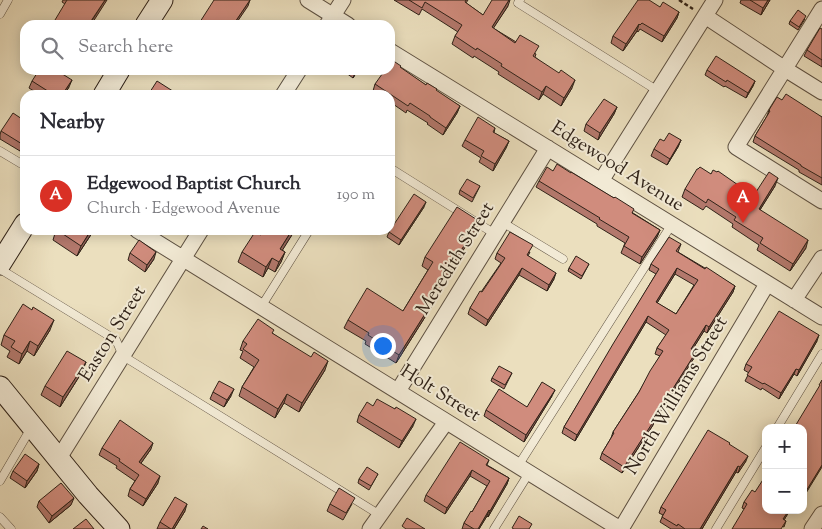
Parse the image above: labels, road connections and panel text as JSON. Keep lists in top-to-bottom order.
{
  "streets": {
    "street": [
      "Edgewood Avenue",
      "Meredith Street",
      "Easton Street",
      "Holt Street",
      "North Williams Street"
    ]
  },
  "crossings": [
    ["Edgewood Avenue", "Meredith Street"],
    ["Edgewood Avenue", "North Williams Street"],
    ["Meredith Street", "Holt Street"],
    ["Easton Street", "Holt Street"],
    ["Holt Street", "North Williams Street"]
  ],
  "page": {
    "search": "Search here",
    "heading": "Nearby",
    "list": [
      {
        "mark": "A",
        "name": "Edgewood Baptist Church",
        "note": "Church · Edgewood Avenue",
        "value": "190 m"
      }
    ],
    "pins": "A",
    "map_buttons": ["+", "−"]
  }
}
